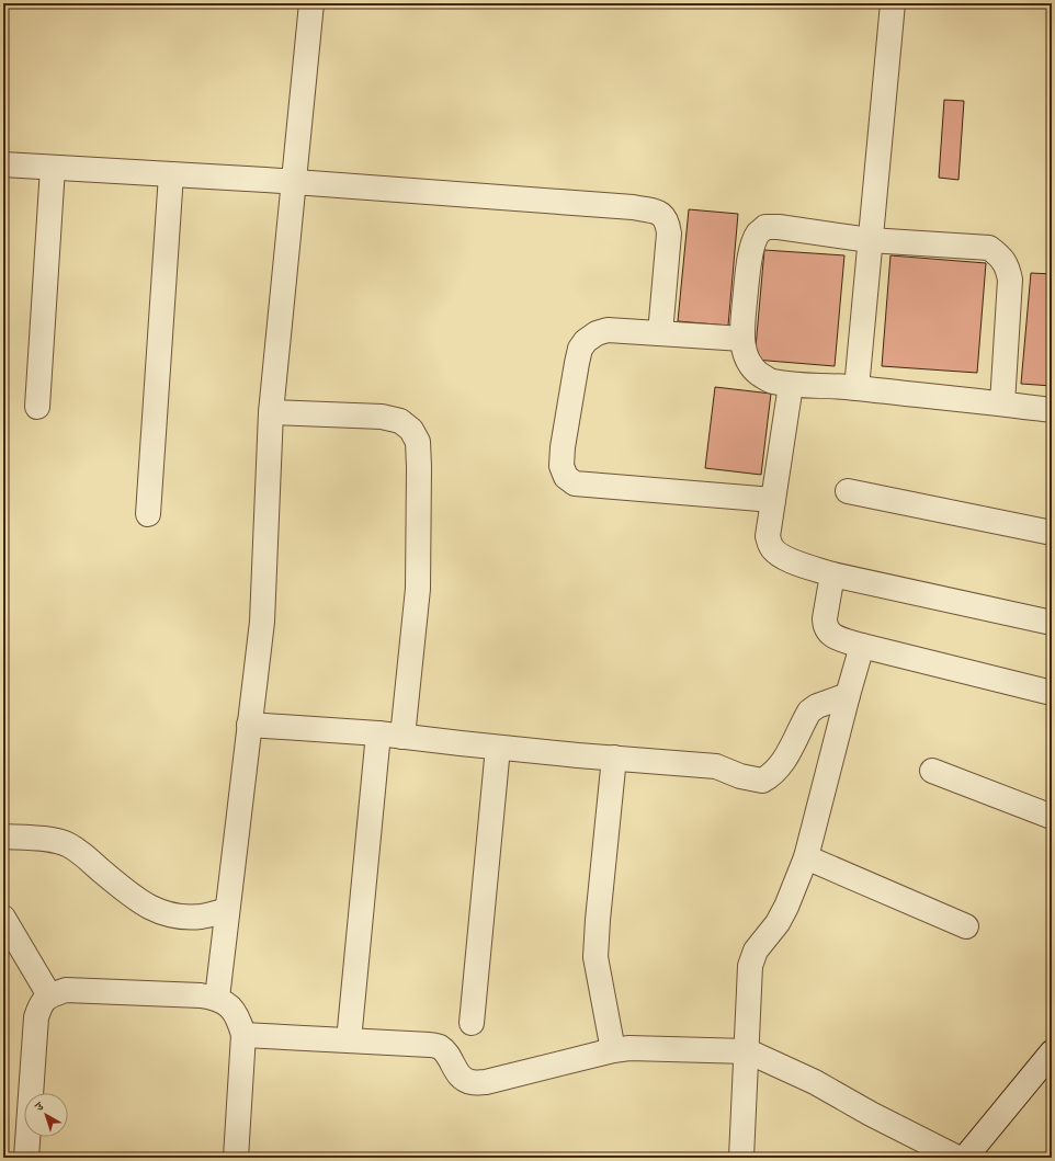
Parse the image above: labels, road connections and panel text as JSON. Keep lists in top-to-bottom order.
{
  "north": "top left"
}
